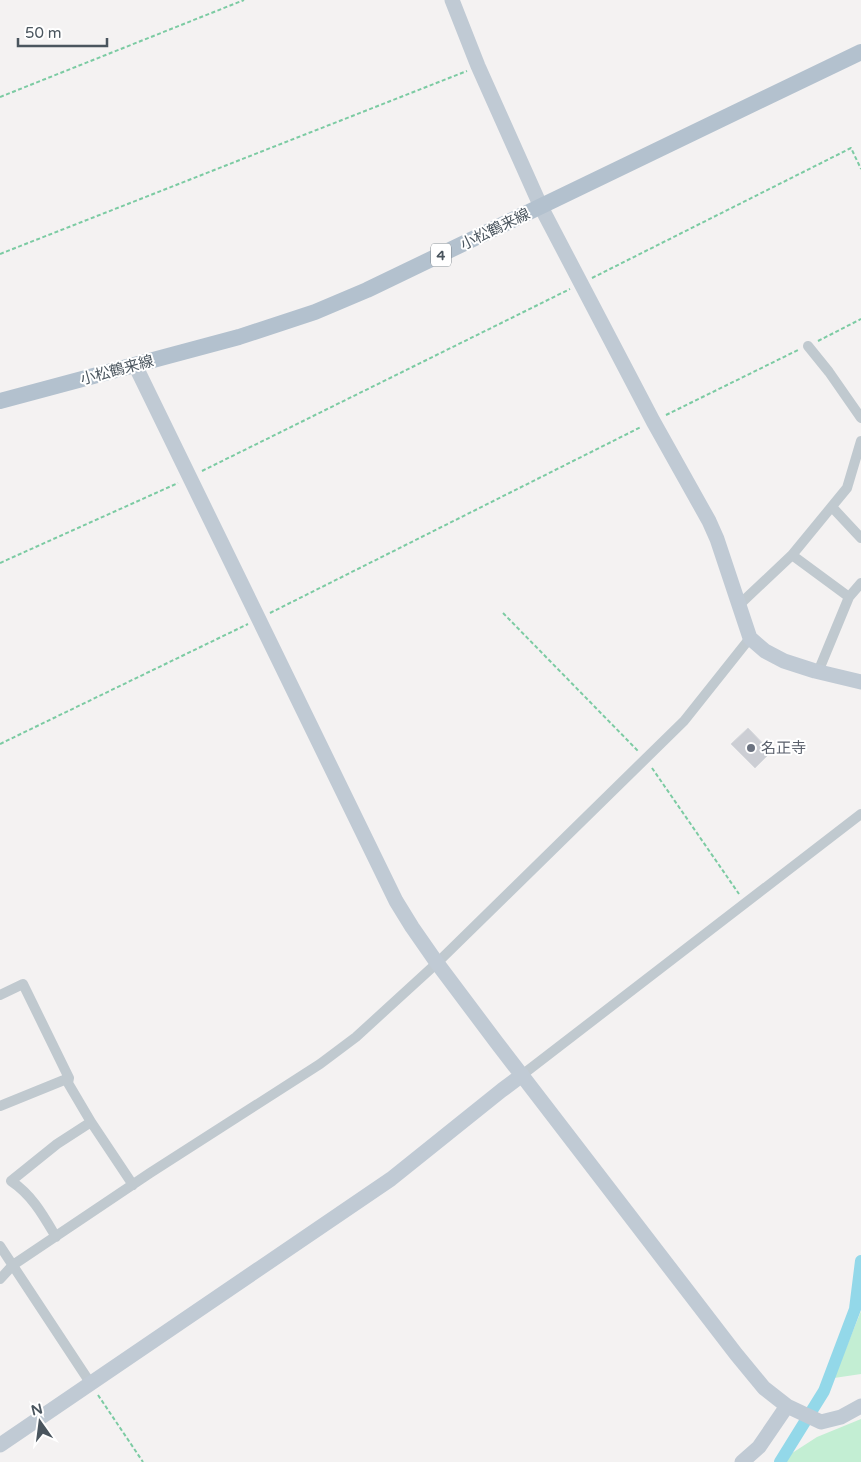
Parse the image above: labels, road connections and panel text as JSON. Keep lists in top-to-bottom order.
{
  "streets": {
    "main road": ["小松鶴来線", "4"]
  },
  "places": ["名正寺"],
  "scale_bar": "50 m",
  "north": "top"
}
